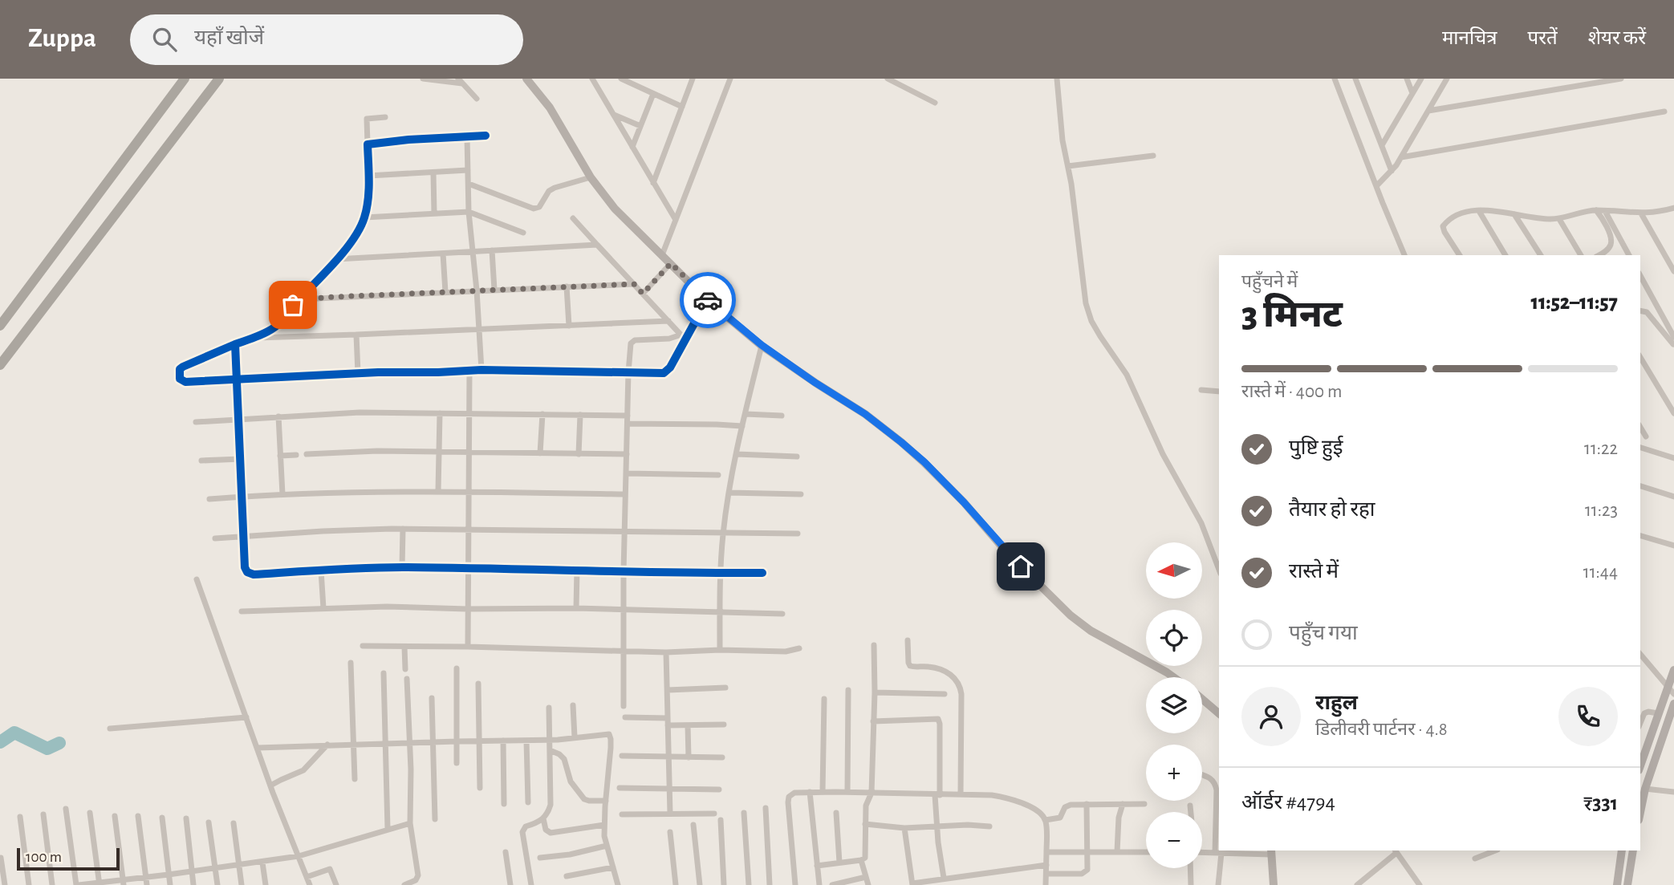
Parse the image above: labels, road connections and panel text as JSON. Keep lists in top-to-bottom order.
{
  "scale_bar": "100 m",
  "north": "left",
  "page": {
    "header": "Zuppa",
    "search": "यहाँ खोजें",
    "nav": ["मानचित्र", "परतें", "शेयर करें"],
    "heading": ["3 मिनट", "पहुँचने में", "11:52–11:57"],
    "panel": [
      "राहुल",
      "डिलीवरी पार्टनर · 4.8",
      "ऑर्डर #4794",
      "₹331"
    ],
    "bar": "रास्ते में · 400 m",
    "list": [
      ["पुष्टि हुई", "11:22"],
      ["तैयार हो रहा", "11:23"],
      ["रास्ते में", "11:44"],
      "पहुँच गया"
    ],
    "map_buttons": ["+", "−"],
    "scale": "100 m"
  }
}
